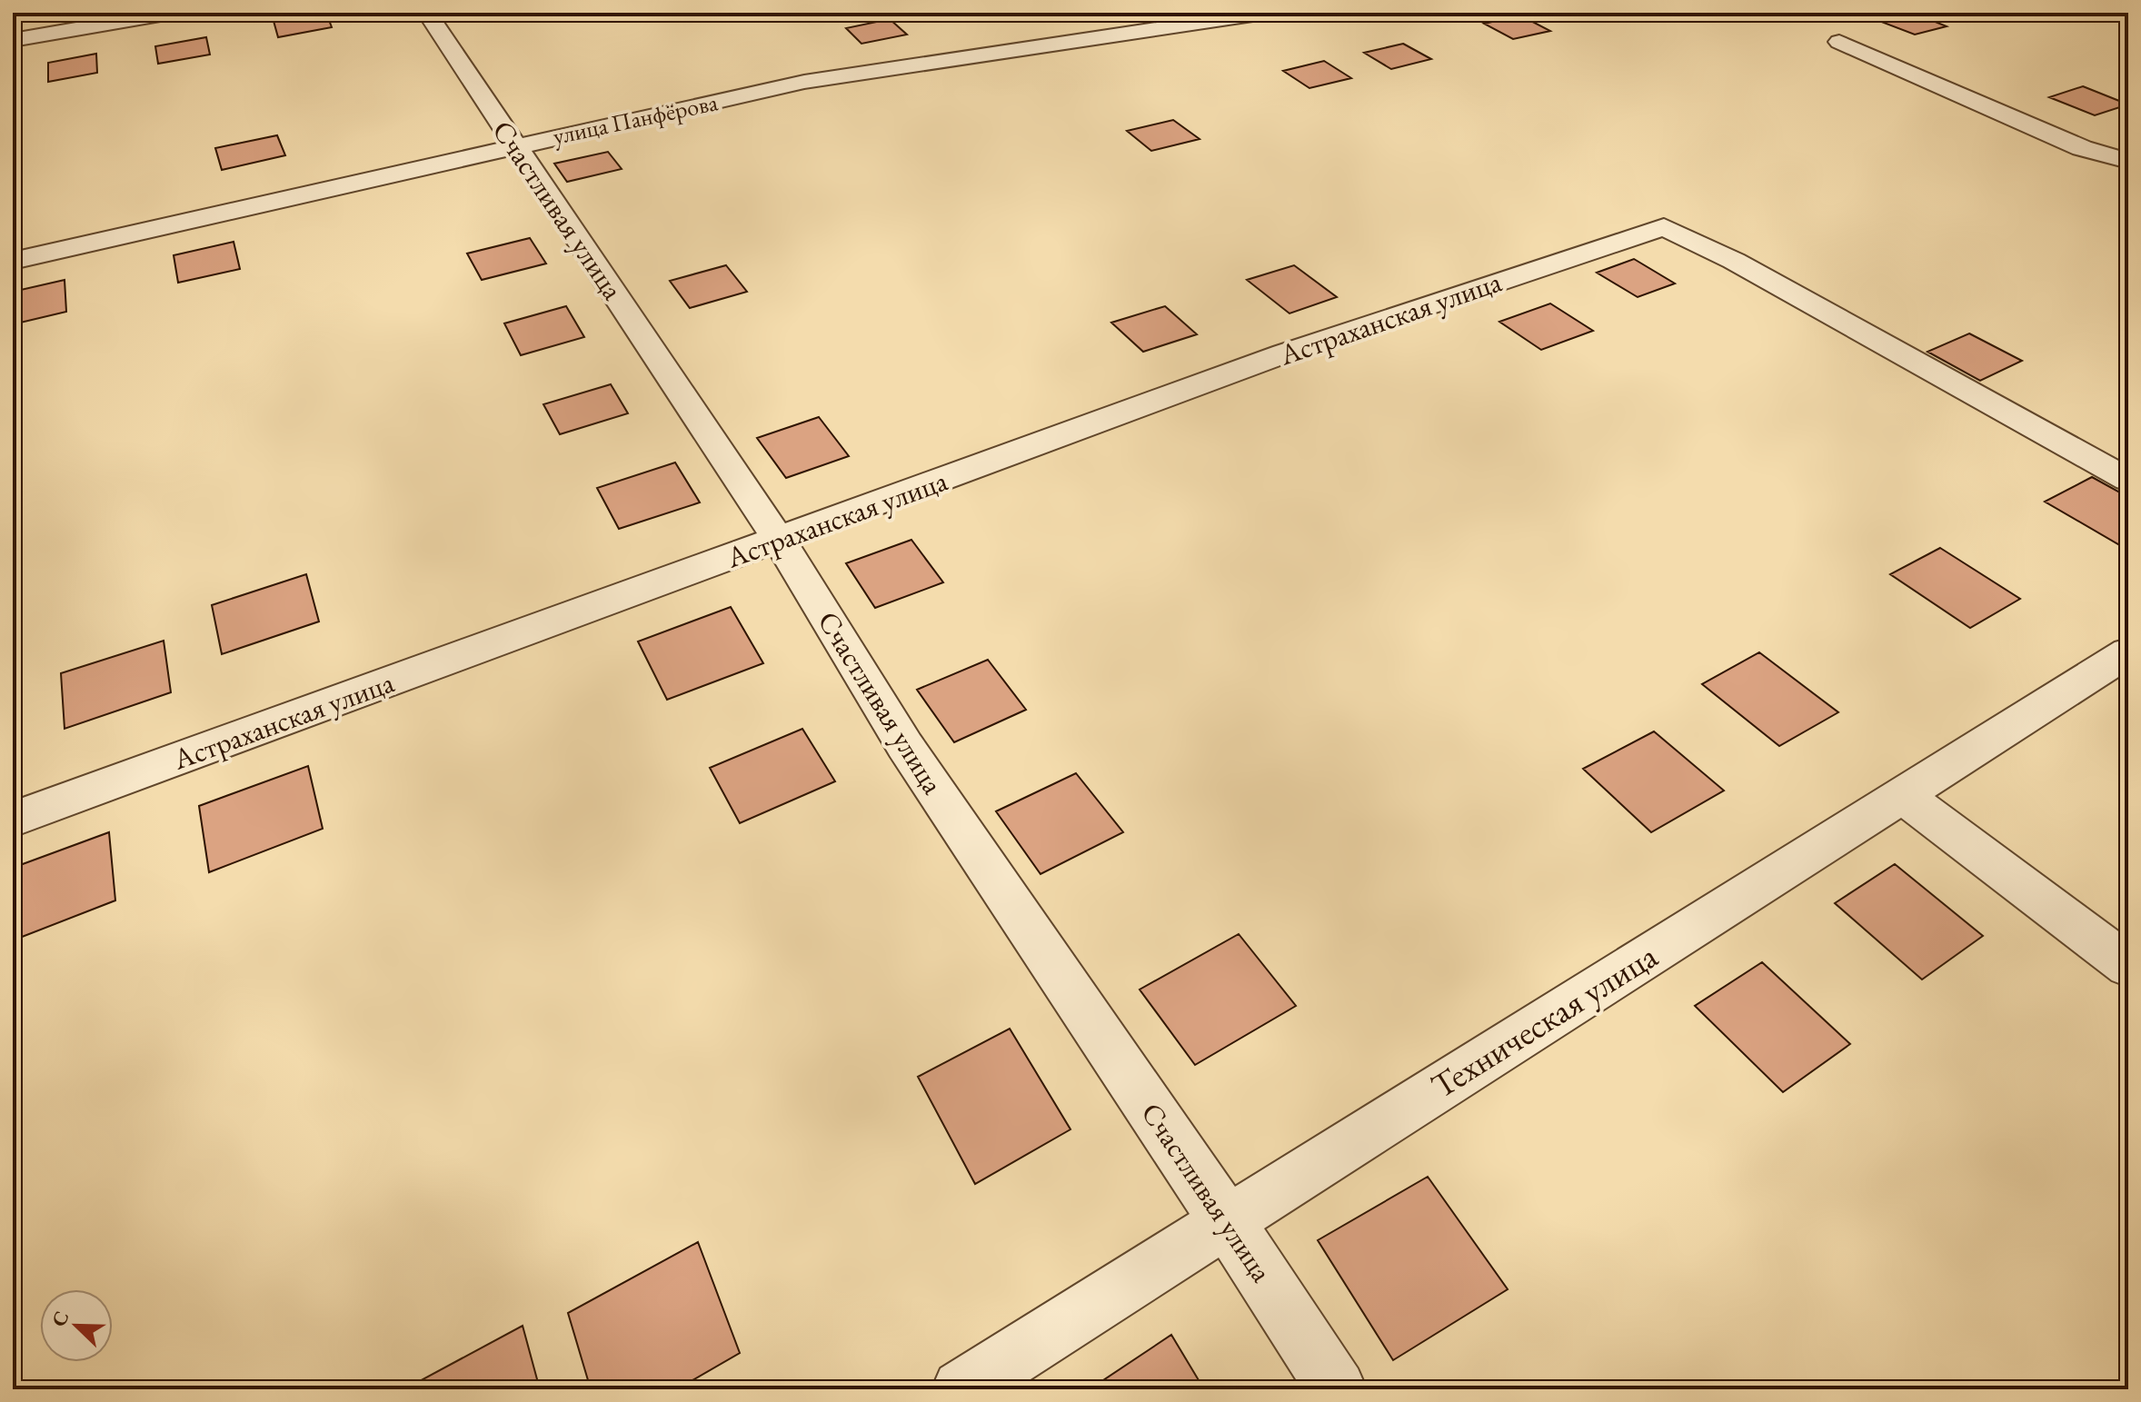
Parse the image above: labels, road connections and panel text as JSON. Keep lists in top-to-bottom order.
{
  "streets": {
    "street": [
      "улица Панфёрова",
      "Счастливая улица",
      "Астраханская улица",
      "Техническая улица"
    ]
  },
  "crossings": [
    ["улица Панфёрова", "Счастливая улица"],
    ["Счастливая улица", "Астраханская улица"],
    ["Счастливая улица", "Техническая улица"]
  ],
  "north": "top left"
}
